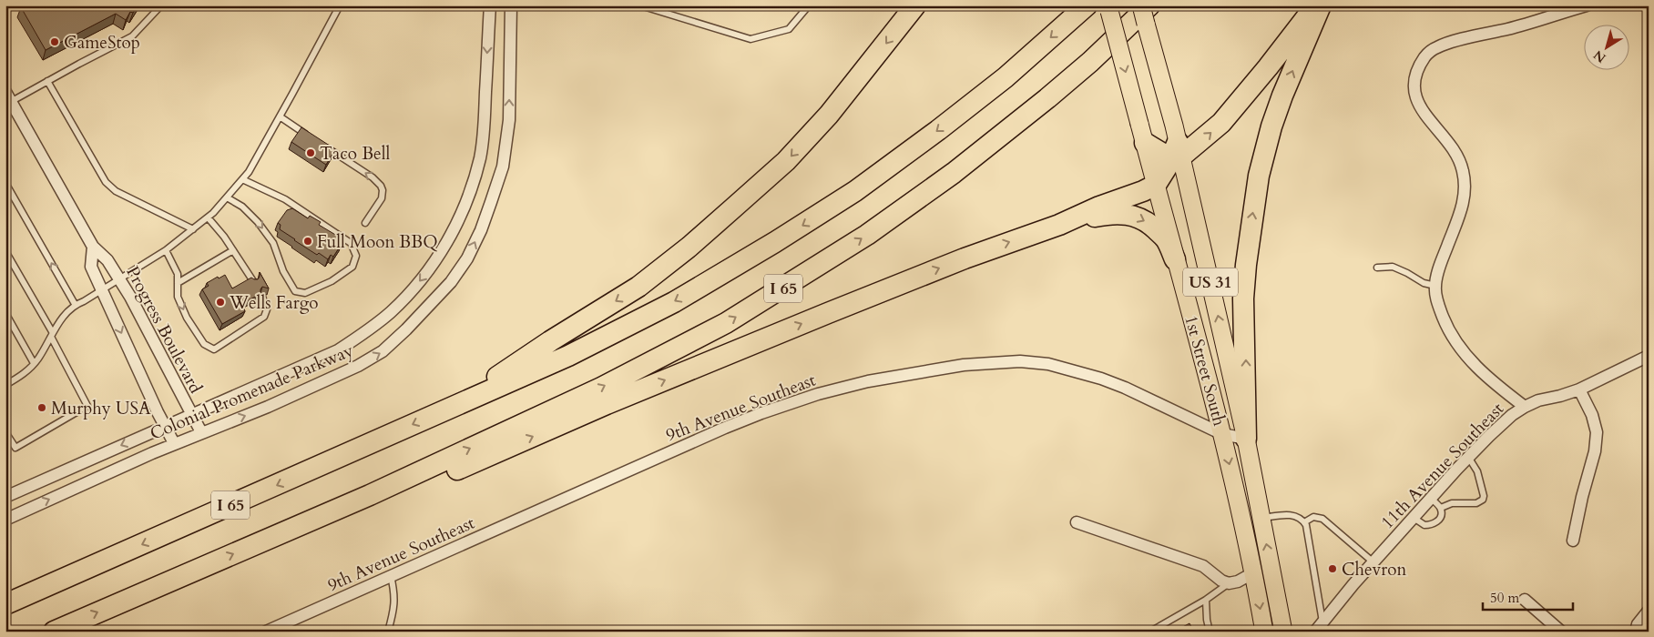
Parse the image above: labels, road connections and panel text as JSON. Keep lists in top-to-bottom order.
{
  "streets": {
    "highway": ["I 65"],
    "main road": ["US 31", "1st Street South"],
    "street": [
      "Progress Boulevard",
      "Colonial Promenade Parkway",
      "9th Avenue Southeast",
      "11th Avenue Southeast"
    ]
  },
  "crossings": [
    ["Progress Boulevard", "Colonial Promenade Parkway"],
    ["1st Street South", "9th Avenue Southeast"]
  ],
  "places": [
    "GameStop",
    "Taco Bell",
    "Full Moon BBQ",
    "Wells Fargo",
    "Murphy USA",
    "Chevron"
  ],
  "scale_bar": "50 m",
  "north": "bottom left"
}
